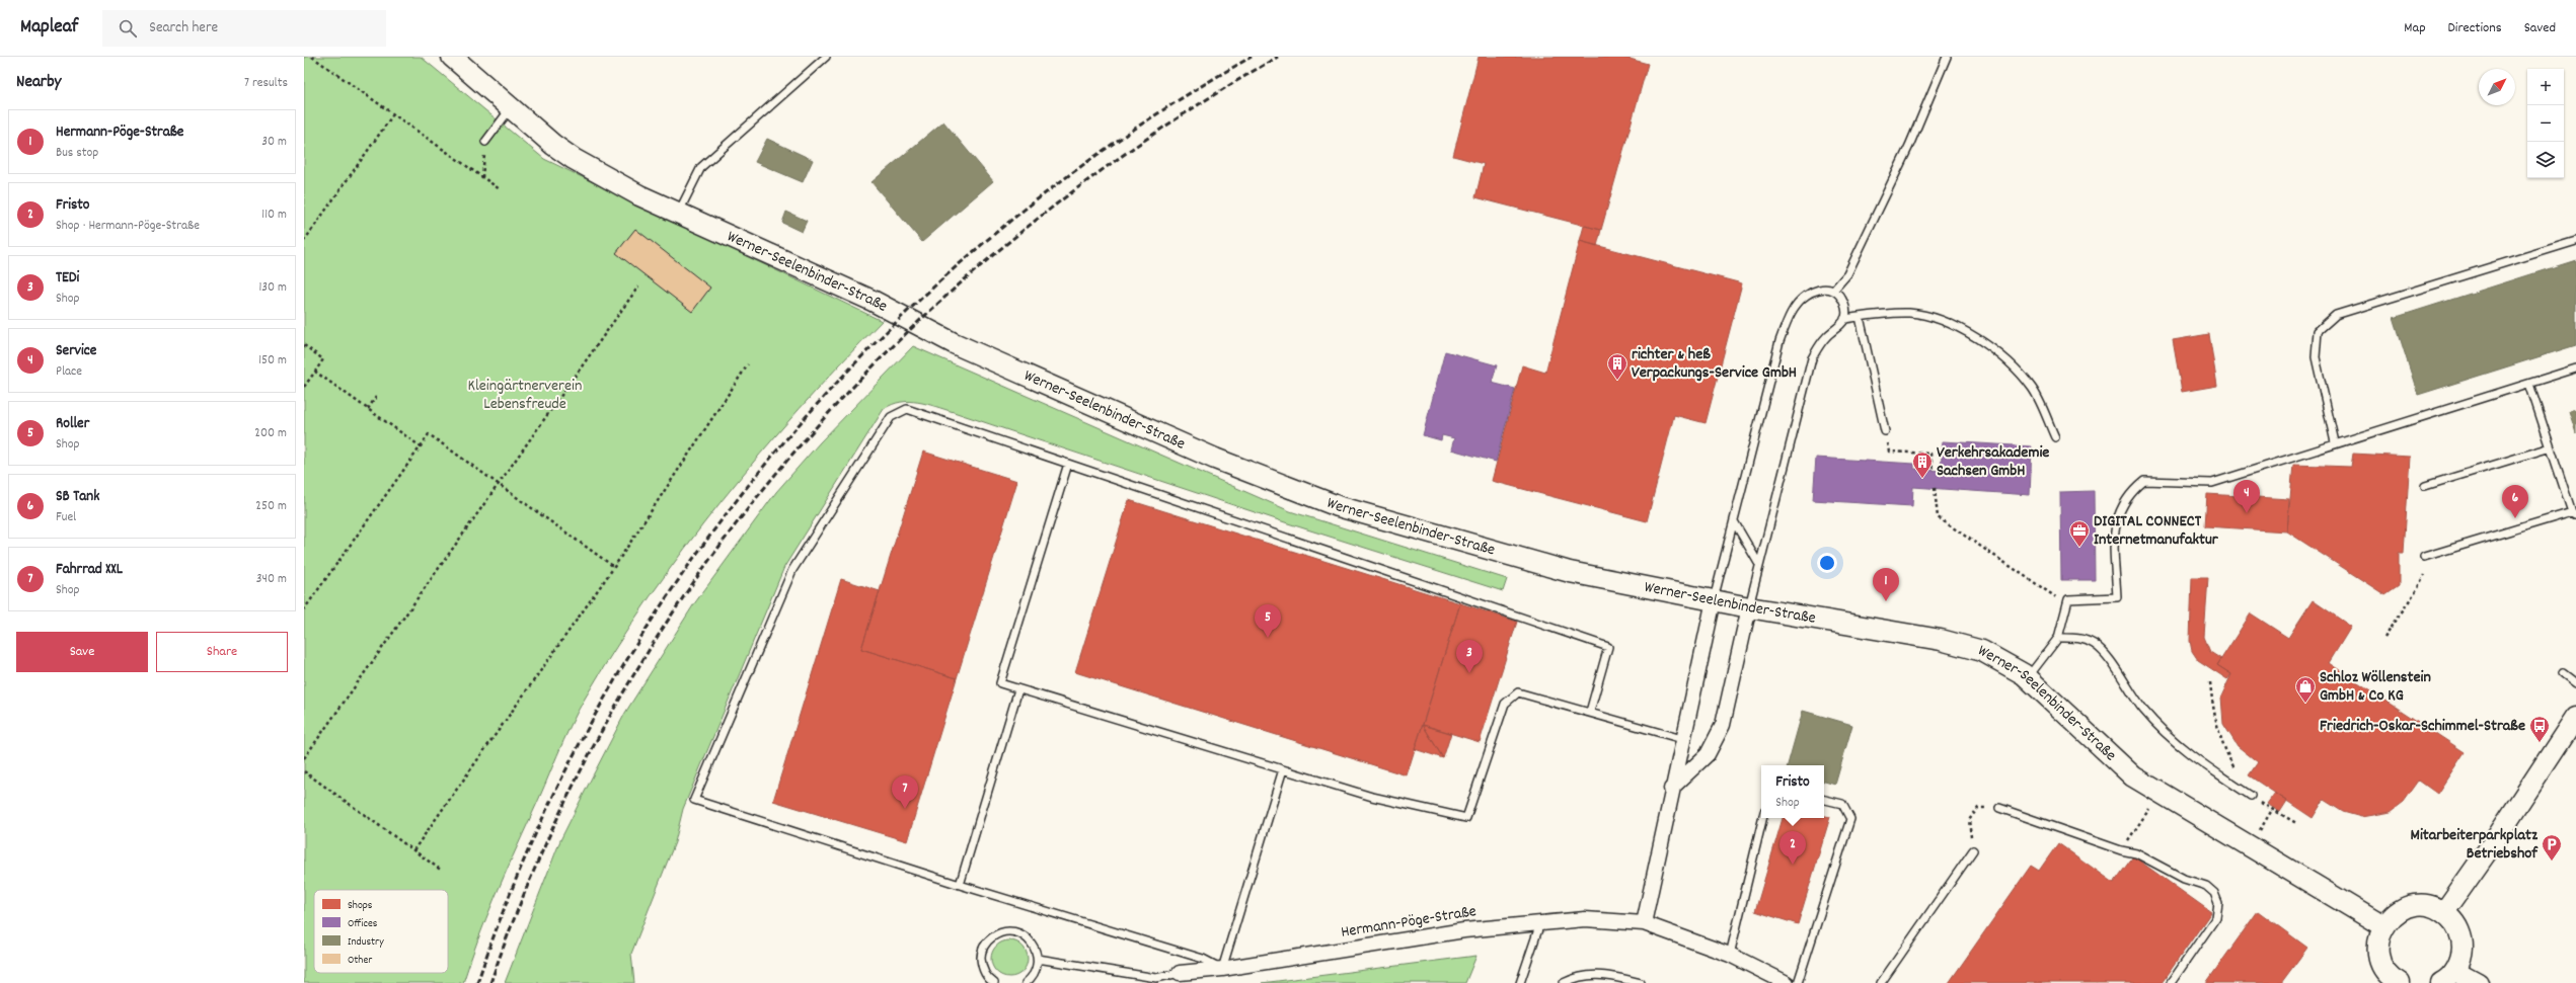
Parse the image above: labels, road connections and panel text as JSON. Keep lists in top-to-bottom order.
{
  "streets": {
    "main road": ["Werner-Seelenbinder-Straße"],
    "street": ["Hermann-Pöge-Straße"]
  },
  "parks": ["Kleingärtnerverein Lebensfreude"],
  "places": {
    "building": ["richter & heß Verpackungs-Service GmbH", "Verkehrsakademie Sachsen GmbH"],
    "office": ["DIGITAL CONNECT Internetmanufaktur"],
    "shop": ["Schloz Wöllenstein GmbH & Co KG"],
    "bus stop": ["Friedrich-Oskar-Schimmel-Straße"],
    "parking": ["Mitarbeiterparkplatz Betriebshof"]
  },
  "legend": [
    "Shops",
    "Offices",
    "Industry",
    "Other"
  ],
  "north": "top right",
  "page": {
    "header": "Mapleaf",
    "search": "Search here",
    "nav": ["Map", "Directions", "Saved"],
    "heading": ["Nearby", "7 results"],
    "map_buttons": ["+", "−"],
    "list": [
      {
        "mark": "1",
        "name": "Hermann-Pöge-Straße",
        "note": "Bus stop",
        "value": "30 m"
      },
      {
        "mark": "2",
        "name": "Fristo",
        "note": "Shop · Hermann-Pöge-Straße",
        "value": "110 m"
      },
      {
        "mark": "3",
        "name": "TEDi",
        "note": "Shop",
        "value": "130 m"
      },
      {
        "mark": "4",
        "name": "Service",
        "note": "Place",
        "value": "150 m"
      },
      {
        "mark": "5",
        "name": "Roller",
        "note": "Shop",
        "value": "200 m"
      },
      {
        "mark": "6",
        "name": "SB Tank",
        "note": "Fuel",
        "value": "250 m"
      },
      {
        "mark": "7",
        "name": "Fahrrad XXL",
        "note": "Shop",
        "value": "340 m"
      }
    ],
    "pins": [
      "4",
      "6",
      "1",
      "5",
      "3",
      "7",
      "2"
    ],
    "buttons": ["Save", "Share"],
    "popup": ["Fristo", "Shop"]
  }
}
